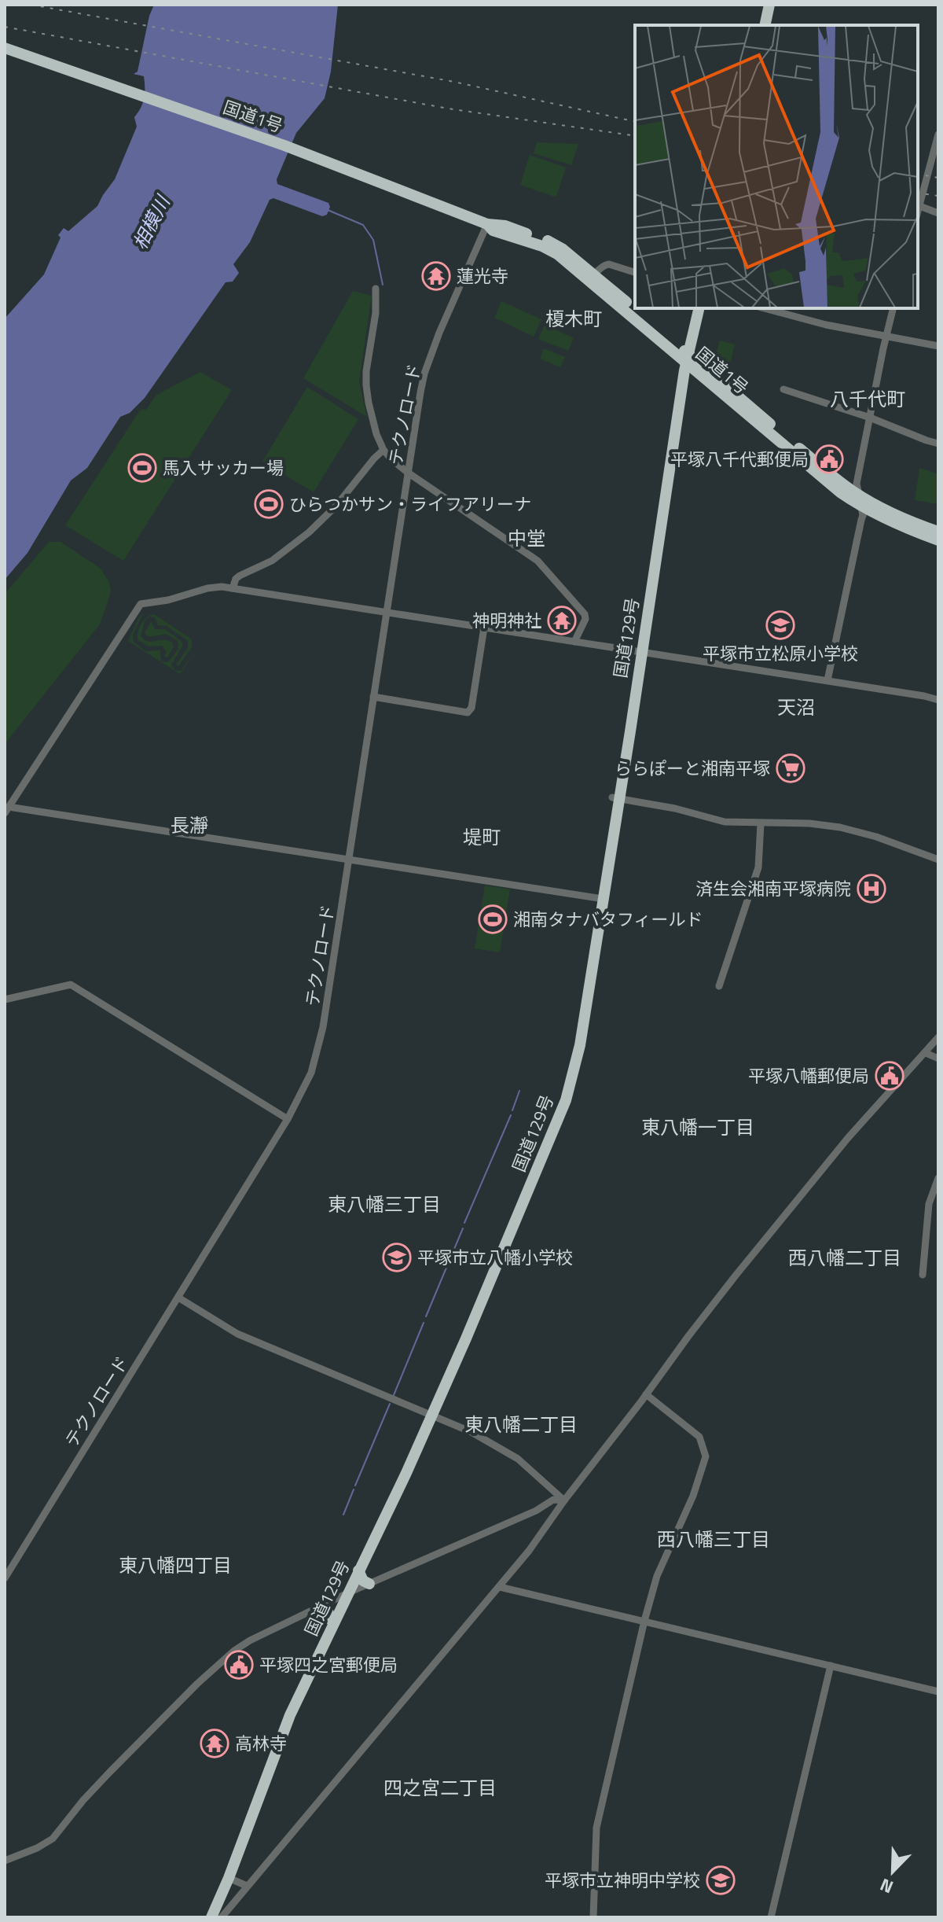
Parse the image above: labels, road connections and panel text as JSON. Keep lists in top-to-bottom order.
{
  "streets": {
    "highway": ["国道1号", "国道129号"],
    "street": ["テクノロード"]
  },
  "crossings": [
    ["国道1号", "テクノロード"],
    ["国道1号", "国道129号"]
  ],
  "districts": [
    "榎木町",
    "八千代町",
    "中堂",
    "天沼",
    "長瀞",
    "堤町",
    "東八幡一丁目",
    "東八幡三丁目",
    "西八幡二丁目",
    "東八幡二丁目",
    "西八幡三丁目",
    "東八幡四丁目",
    "四之宮二丁目"
  ],
  "water": ["相模川"],
  "places": {
    "temple": ["蓮光寺", "神明神社", "高林寺"],
    "public building": ["平塚八千代郵便局", "平塚八幡郵便局", "平塚四之宮郵便局"],
    "sports": ["馬入サッカー場", "ひらつかサン・ライフアリーナ", "湘南タナバタフィールド"],
    "school or university": ["平塚市立松原小学校", "平塚市立八幡小学校", "平塚市立神明中学校"],
    "supermarket": ["ららぽーと湘南平塚"],
    "hospital": ["済生会湘南平塚病院"]
  },
  "north": "bottom left"
}
